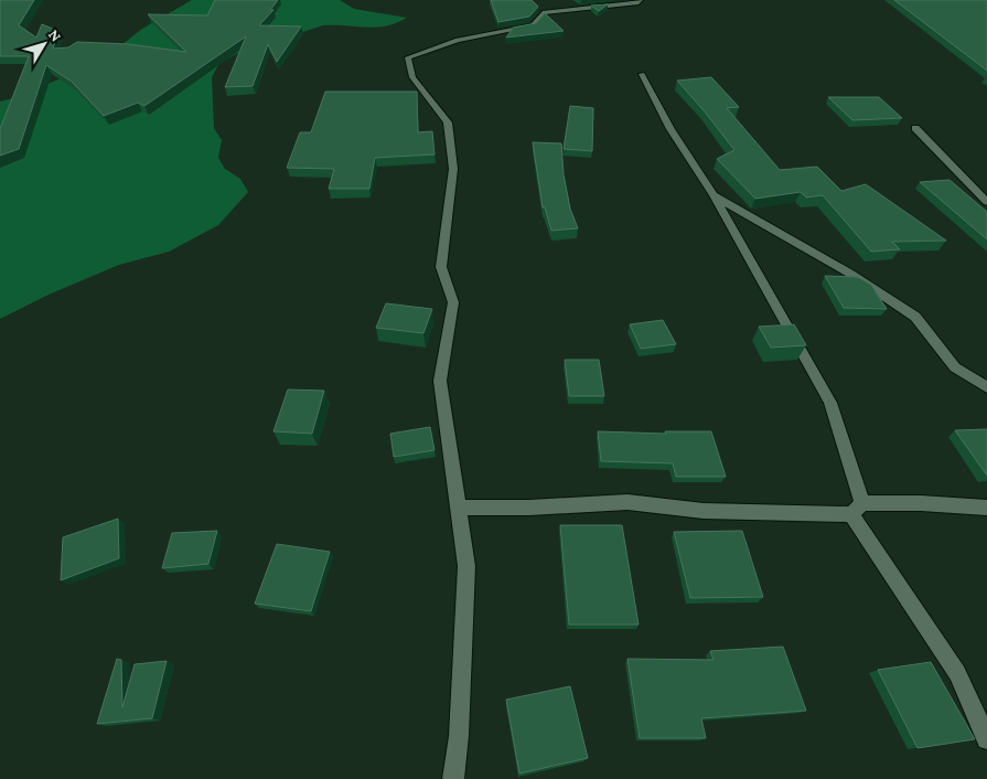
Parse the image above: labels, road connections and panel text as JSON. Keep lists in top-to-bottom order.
{
  "north": "top right"
}
